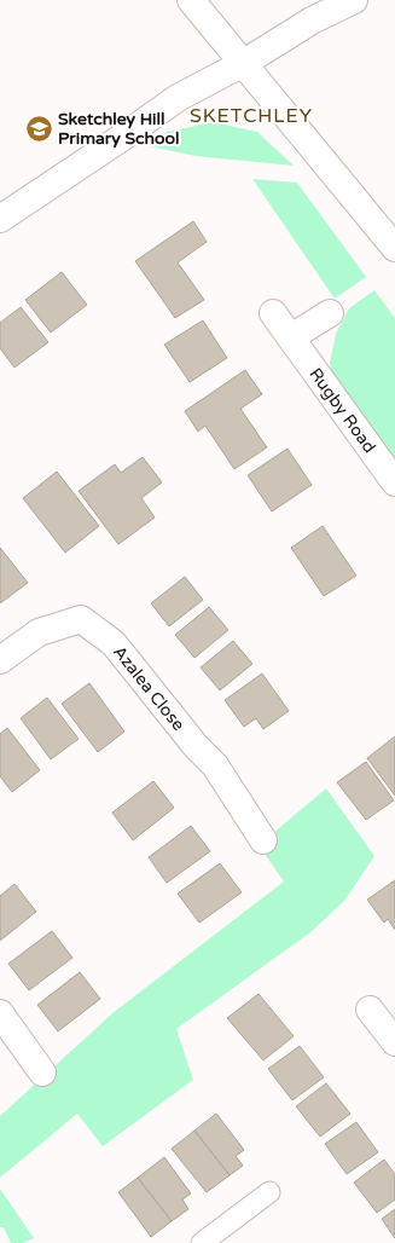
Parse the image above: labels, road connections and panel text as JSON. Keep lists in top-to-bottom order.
{
  "streets": {
    "street": ["Rugby Road", "Azalea Close"]
  },
  "districts": ["SKETCHLEY"],
  "places": {
    "school or university": ["Sketchley Hill Primary School"]
  }
}
